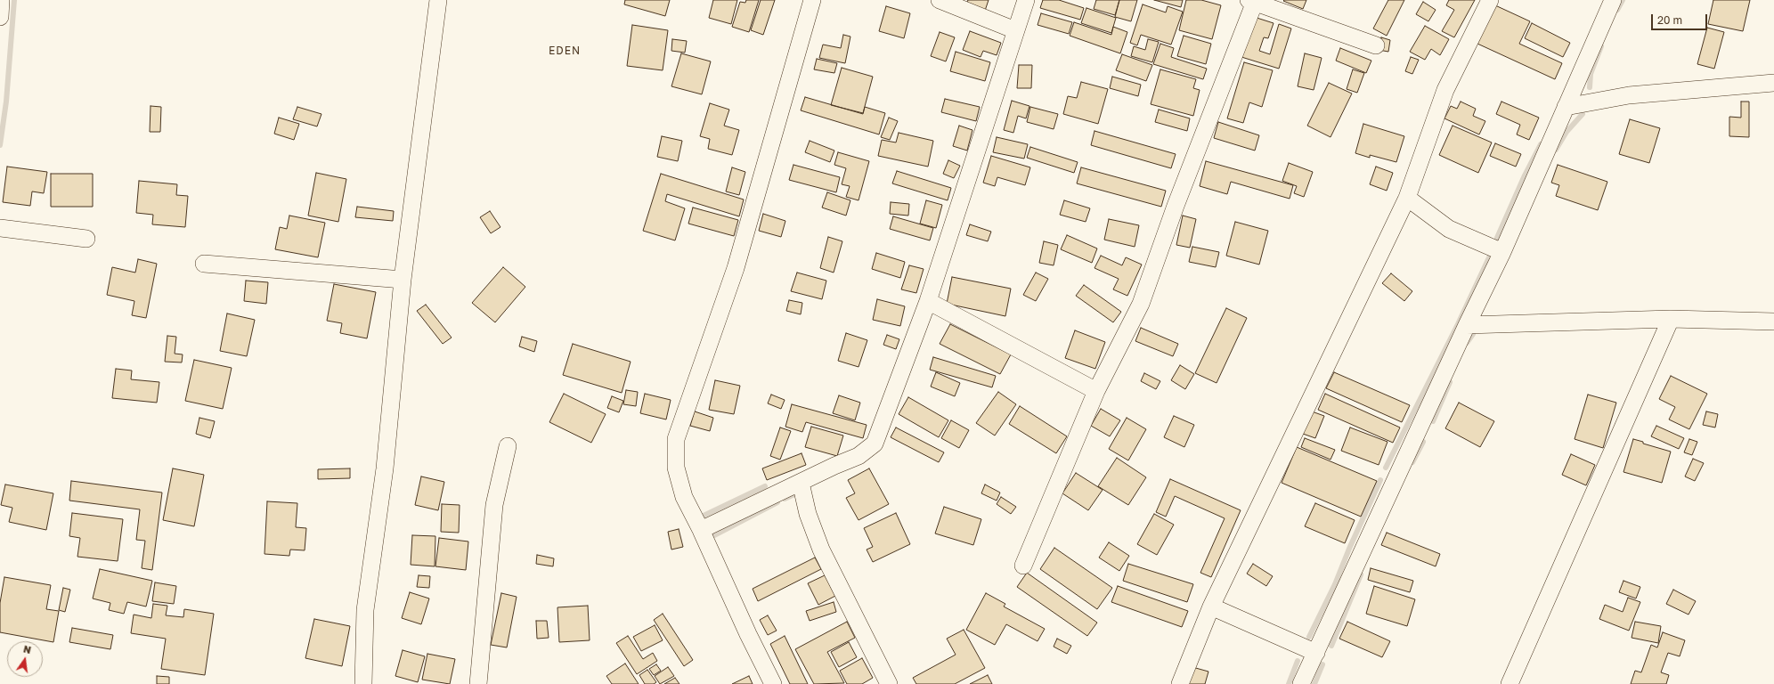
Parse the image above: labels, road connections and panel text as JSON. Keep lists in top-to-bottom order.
{
  "districts": ["EDEN"],
  "scale_bar": "20 m",
  "north": "top"
}
